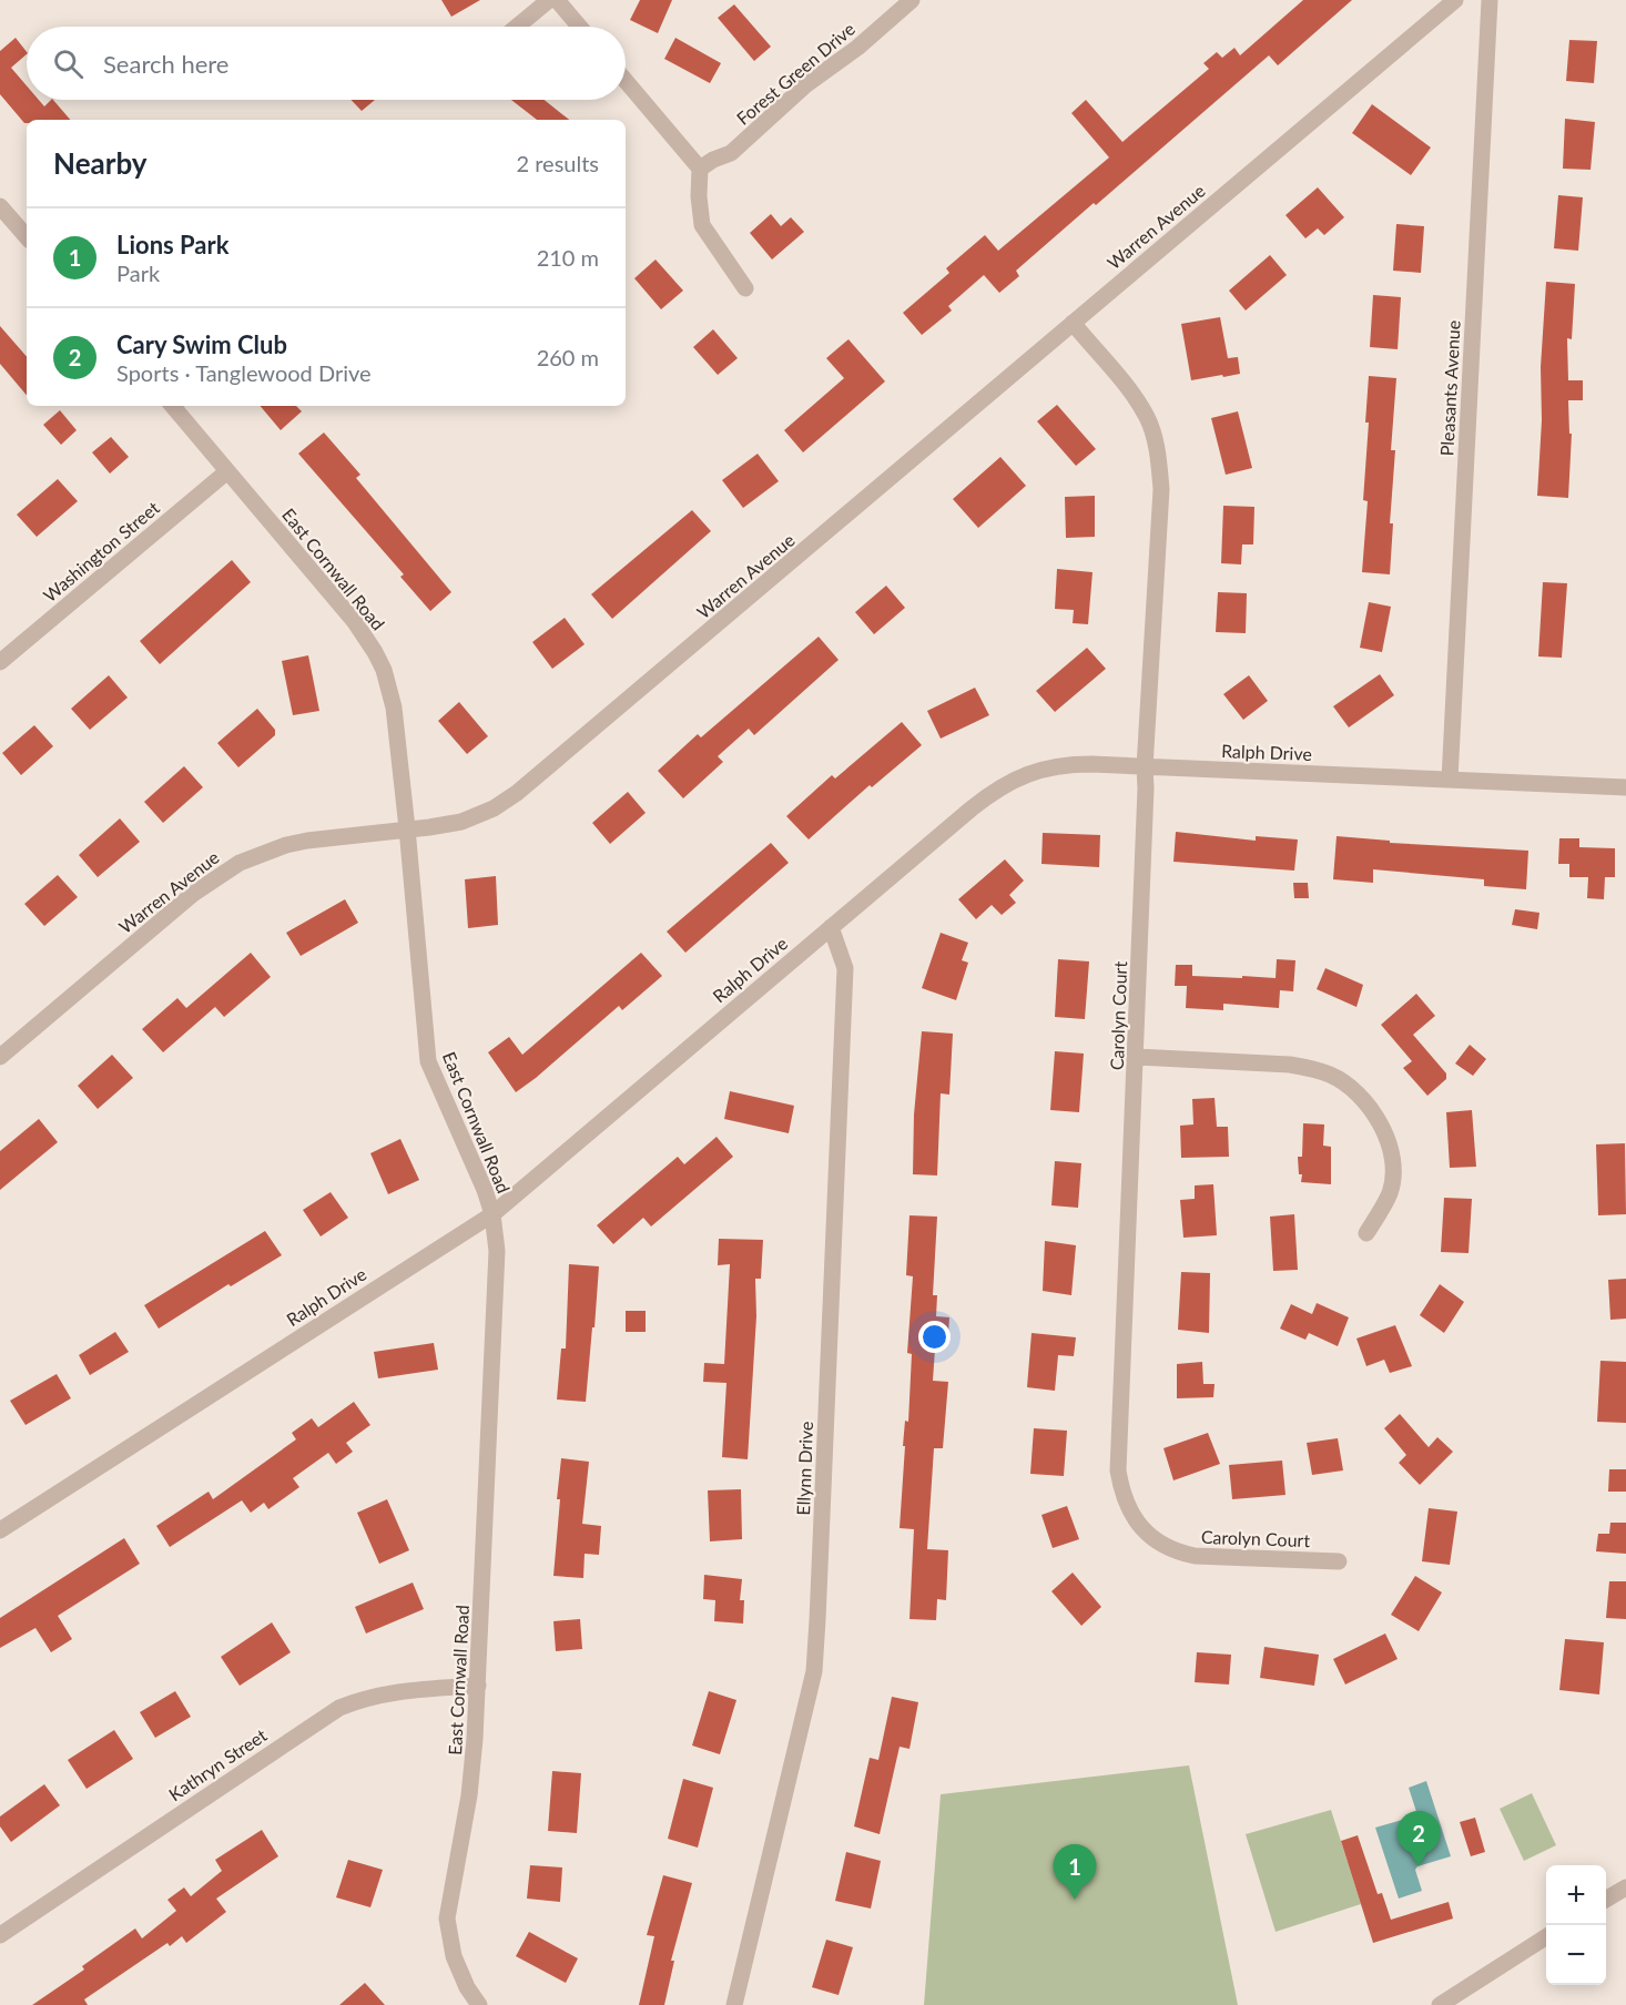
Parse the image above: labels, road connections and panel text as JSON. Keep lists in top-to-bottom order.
{
  "streets": {
    "street": [
      "Forest Green Drive",
      "Warren Avenue",
      "Pleasants Avenue",
      "Washington Street",
      "East Cornwall Road",
      "Ralph Drive",
      "Carolyn Court",
      "Ellynn Drive",
      "Kathryn Street"
    ]
  },
  "crossings": [
    ["Warren Avenue", "East Cornwall Road"],
    ["Warren Avenue", "Carolyn Court"],
    ["Pleasants Avenue", "Ralph Drive"],
    ["Washington Street", "East Cornwall Road"],
    ["East Cornwall Road", "Ralph Drive"],
    ["East Cornwall Road", "Kathryn Street"],
    ["Ralph Drive", "Carolyn Court"],
    ["Ralph Drive", "Ellynn Drive"]
  ],
  "page": {
    "search": "Search here",
    "heading": ["Nearby", "2 results"],
    "list": [
      {
        "mark": "1",
        "name": "Lions Park",
        "note": "Park",
        "value": "210 m"
      },
      {
        "mark": "2",
        "name": "Cary Swim Club",
        "note": "Sports · Tanglewood Drive",
        "value": "260 m"
      }
    ],
    "pins": ["2", "1"],
    "map_buttons": ["+", "−"]
  }
}
